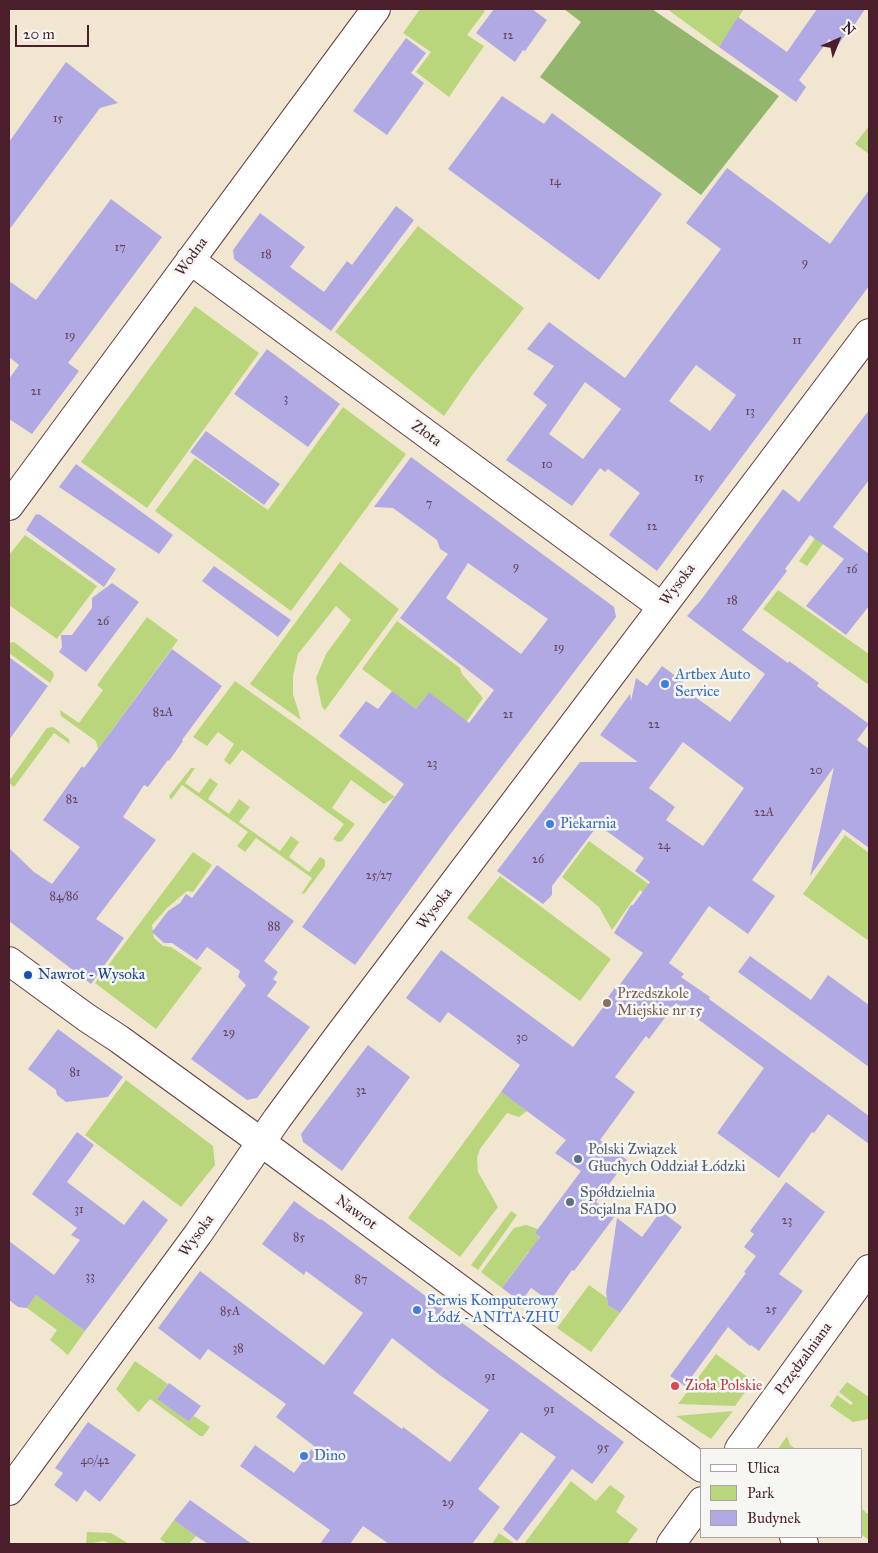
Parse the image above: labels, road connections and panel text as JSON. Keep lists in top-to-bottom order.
{
  "streets": {
    "street": [
      "Wodna",
      "Złota",
      "Wysoka",
      "Nawrot",
      "Przędzalniana"
    ]
  },
  "crossings": [
    ["Wodna", "Złota"],
    ["Złota", "Wysoka"],
    ["Wysoka", "Nawrot"]
  ],
  "places": [
    "Artbex Auto Service",
    "Piekarnia",
    "Nawrot - Wysoka",
    "Przedszkole Miejskie nr 15",
    "Polski Związek Głuchych Oddział Łódzki",
    "Spółdzielnia Socjalna FADO",
    "Serwis Komputerowy Łódź - ANITA ZHU",
    "Zioła Polskie",
    "Dino"
  ],
  "house_numbers": [
    "12",
    "15",
    "14",
    "17",
    "18",
    "9",
    "19",
    "11",
    "21",
    "3",
    "13",
    "10",
    "15",
    "7",
    "12",
    "9",
    "16",
    "18",
    "26",
    "19",
    "82A",
    "21",
    "22",
    "23",
    "20",
    "82",
    "22A",
    "24",
    "26",
    "25/27",
    "84/86",
    "88",
    "29",
    "30",
    "81",
    "32",
    "31",
    "23",
    "85",
    "33",
    "87",
    "25",
    "85A",
    "38",
    "91",
    "91",
    "95",
    "40/42",
    "29"
  ],
  "legend": ["Ulica", "Park", "Budynek"],
  "scale_bar": "20 m",
  "north": "top right"
}
